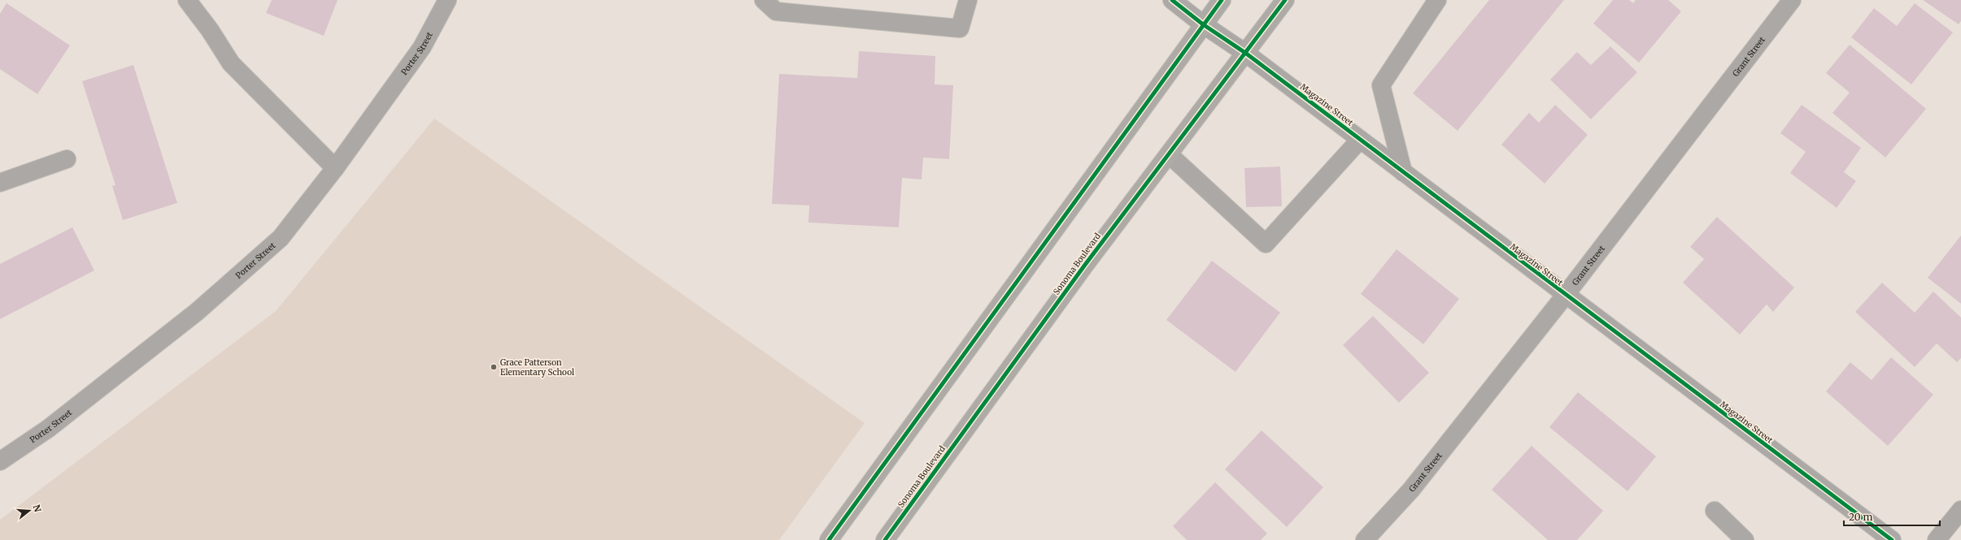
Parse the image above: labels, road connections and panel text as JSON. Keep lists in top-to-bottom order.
{
  "streets": {
    "main road": ["Sonoma Boulevard"],
    "street": ["Porter Street", "Grant Street", "Magazine Street"]
  },
  "crossings": [
    ["Grant Street", "Magazine Street"],
    ["Magazine Street", "Sonoma Boulevard"]
  ],
  "places": ["Grace Patterson Elementary School"],
  "scale_bar": "20 m",
  "north": "right"
}
